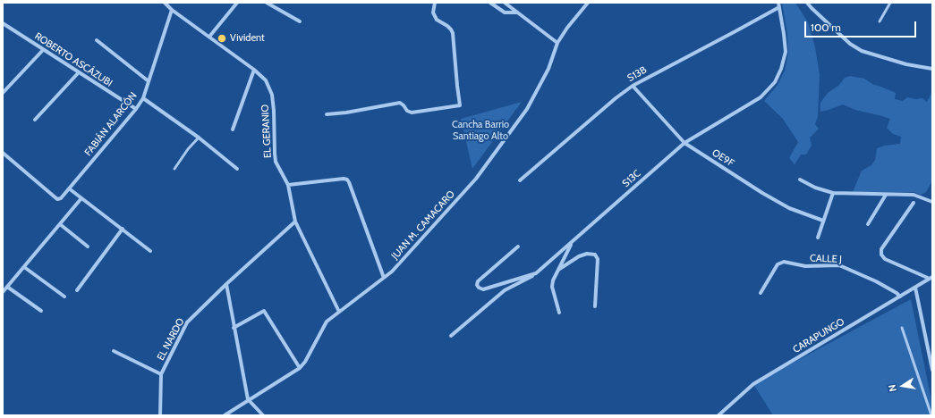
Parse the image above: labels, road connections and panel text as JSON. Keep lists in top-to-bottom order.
{
  "streets": {
    "street": [
      "ROBERTO ASCÁZUBI",
      "S13B",
      "FABIÁN ALARCÓN",
      "EL GERANIO",
      "OE9F",
      "S13C",
      "JUAN M. CAMACARO",
      "CALLE J",
      "CARAPUNGO",
      "EL NARDO"
    ]
  },
  "crossings": [
    ["ROBERTO ASCÁZUBI", "FABIÁN ALARCÓN"],
    ["S13B", "OE9F"],
    ["S13B", "S13C"],
    ["FABIÁN ALARCÓN", "EL GERANIO"],
    ["EL GERANIO", "JUAN M. CAMACARO"],
    ["OE9F", "S13C"],
    ["CALLE J", "CARAPUNGO"]
  ],
  "parks": ["Cancha Barrio Santiago Alto"],
  "places": ["Vivident"],
  "scale_bar": "100 m",
  "north": "left"
}
